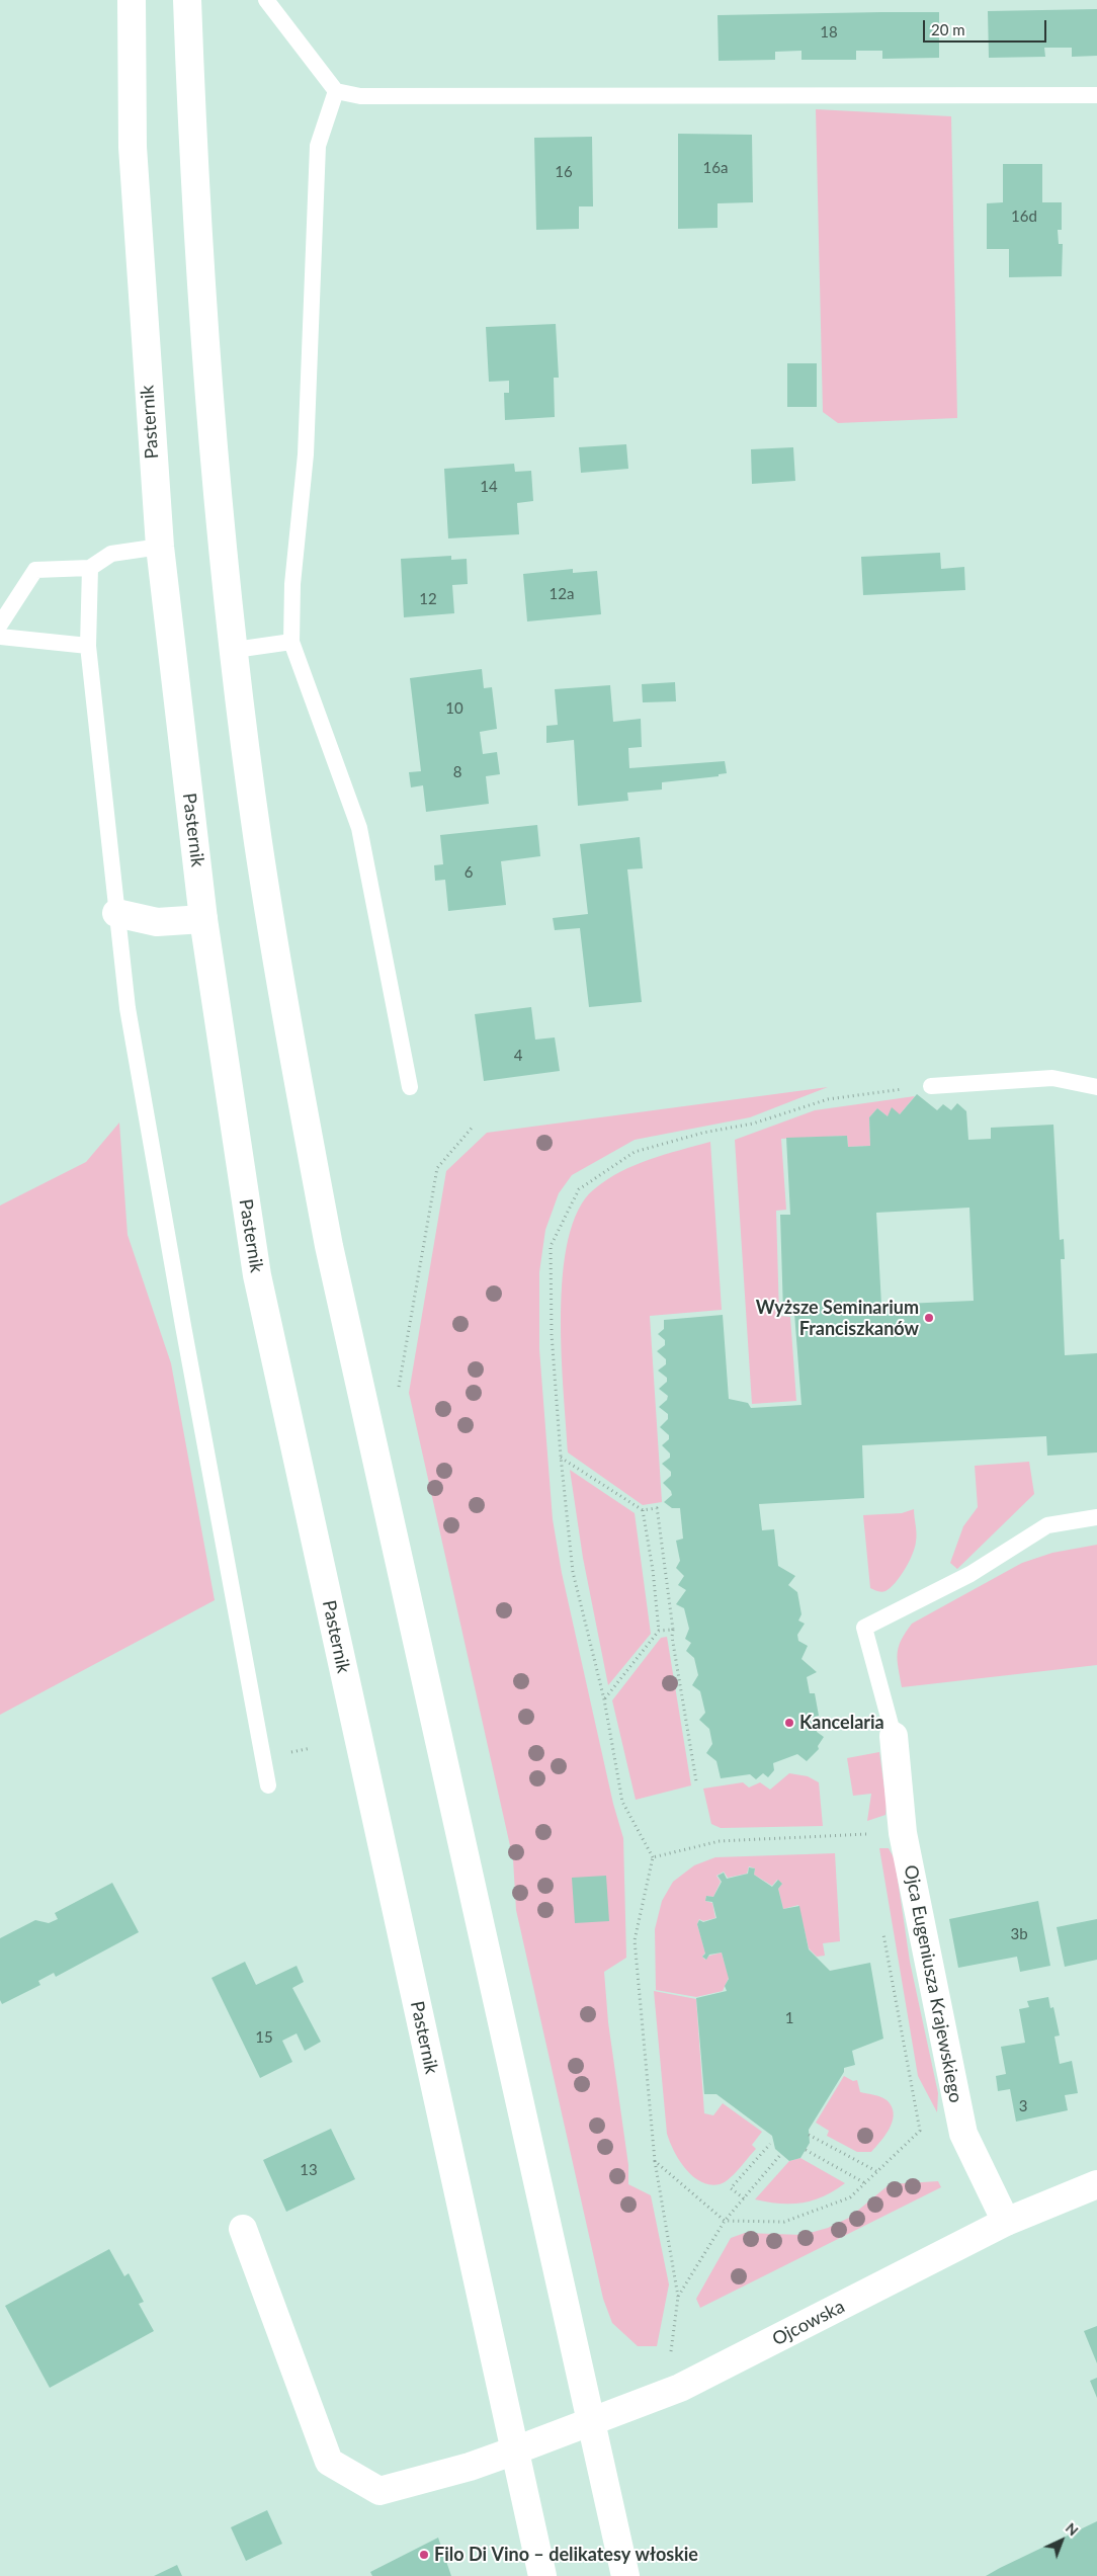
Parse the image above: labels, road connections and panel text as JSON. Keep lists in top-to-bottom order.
{
  "streets": {
    "main road": ["Pasternik", "Ojca Eugeniusza Krajewskiego", "Ojcowska"]
  },
  "crossings": [
    ["Pasternik", "Ojcowska"],
    ["Ojca Eugeniusza Krajewskiego", "Ojcowska"]
  ],
  "places": ["Wyższe Seminarium Franciszkanów", "Kancelaria", "Filo Di Vino – delikatesy włoskie"],
  "house_numbers": [
    "18",
    "16a",
    "16",
    "16d",
    "14",
    "12a",
    "12",
    "10",
    "8",
    "6",
    "4",
    "3b",
    "1",
    "15",
    "3",
    "13"
  ],
  "scale_bar": "20 m",
  "north": "top right"
}
